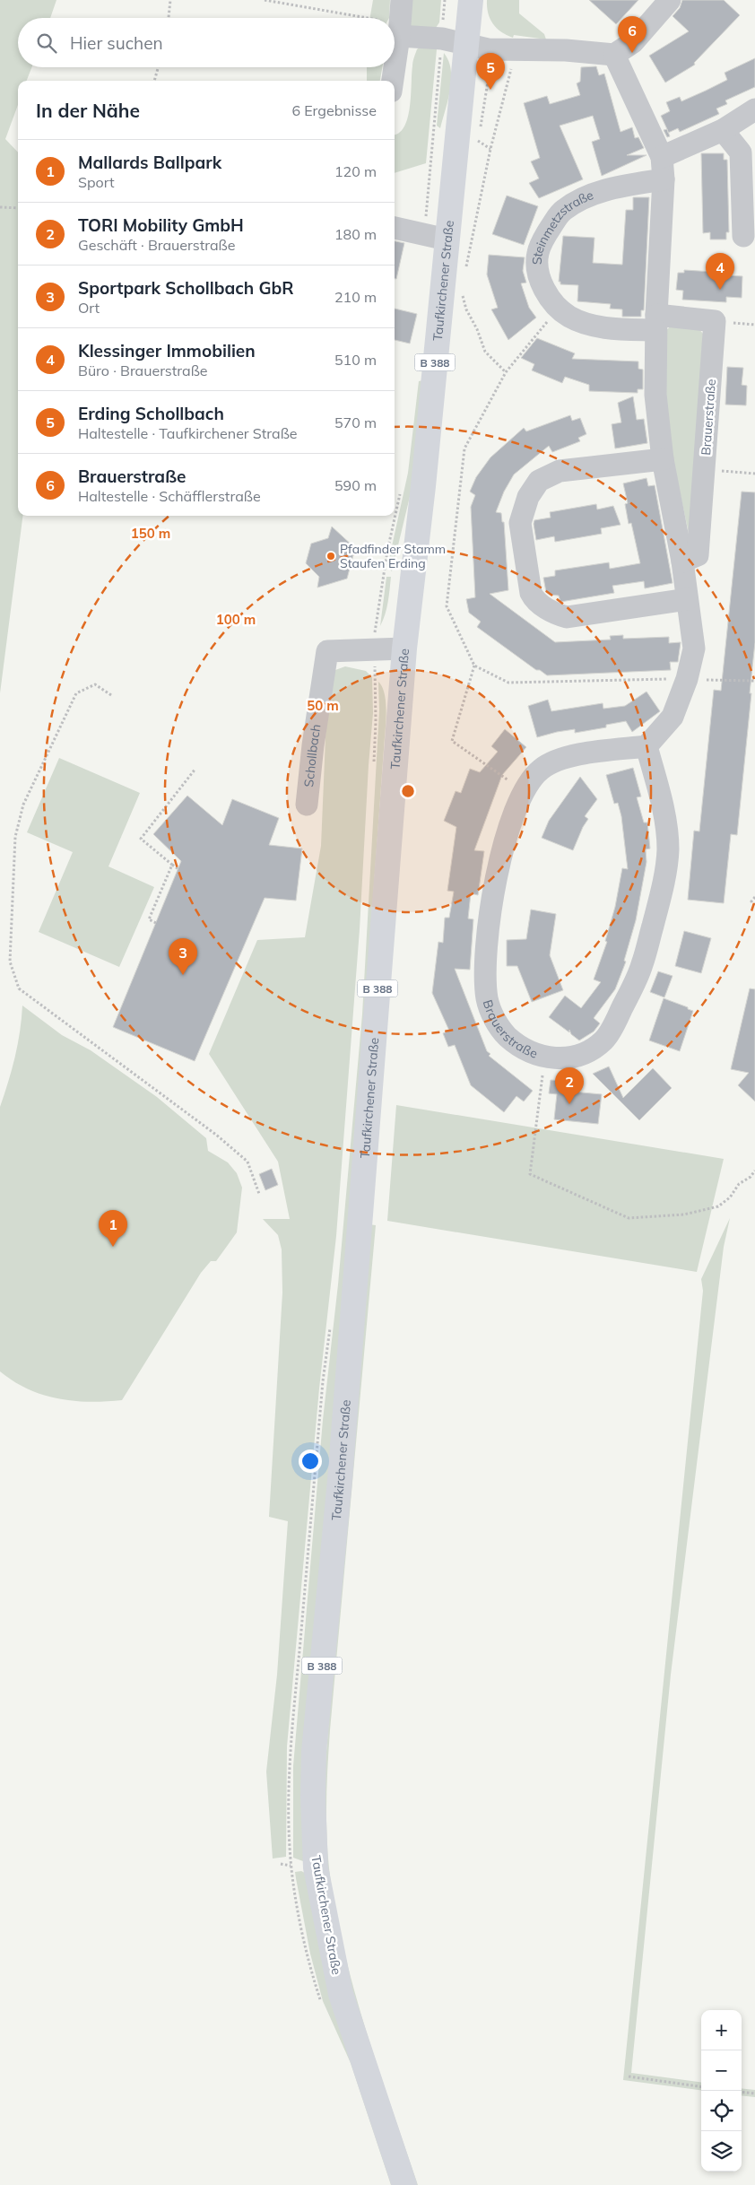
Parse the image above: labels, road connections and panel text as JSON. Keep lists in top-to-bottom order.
{
  "streets": {
    "main road": ["Taufkirchener Straße", "B 388"],
    "street": ["Steinmetzstraße", "Brauerstraße", "Schollbach"]
  },
  "crossings": [
    ["Steinmetzstraße", "Brauerstraße"],
    ["Taufkirchener Straße", "Schollbach"]
  ],
  "places": ["Pfadfinder Stamm Staufen Erding"],
  "page": {
    "pins": [
      "6",
      "5",
      "4",
      "3",
      "2",
      "1"
    ],
    "search": "Hier suchen",
    "heading": ["In der Nähe", "6 Ergebnisse"],
    "list": [
      {
        "mark": "1",
        "name": "Mallards Ballpark",
        "note": "Sport",
        "value": "120 m"
      },
      {
        "mark": "2",
        "name": "TORI Mobility GmbH",
        "note": "Geschäft · Brauerstraße",
        "value": "180 m"
      },
      {
        "mark": "3",
        "name": "Sportpark Schollbach GbR",
        "note": "Ort",
        "value": "210 m"
      },
      {
        "mark": "4",
        "name": "Klessinger Immobilien",
        "note": "Büro · Brauerstraße",
        "value": "510 m"
      },
      {
        "mark": "5",
        "name": "Erding Schollbach",
        "note": "Haltestelle · Taufkirchener Straße",
        "value": "570 m"
      },
      {
        "mark": "6",
        "name": "Brauerstraße",
        "note": "Haltestelle · Schäfflerstraße",
        "value": "590 m"
      }
    ],
    "map_buttons": ["+", "−"]
  },
  "rings": ["150 m", "100 m", "50 m"]
}
